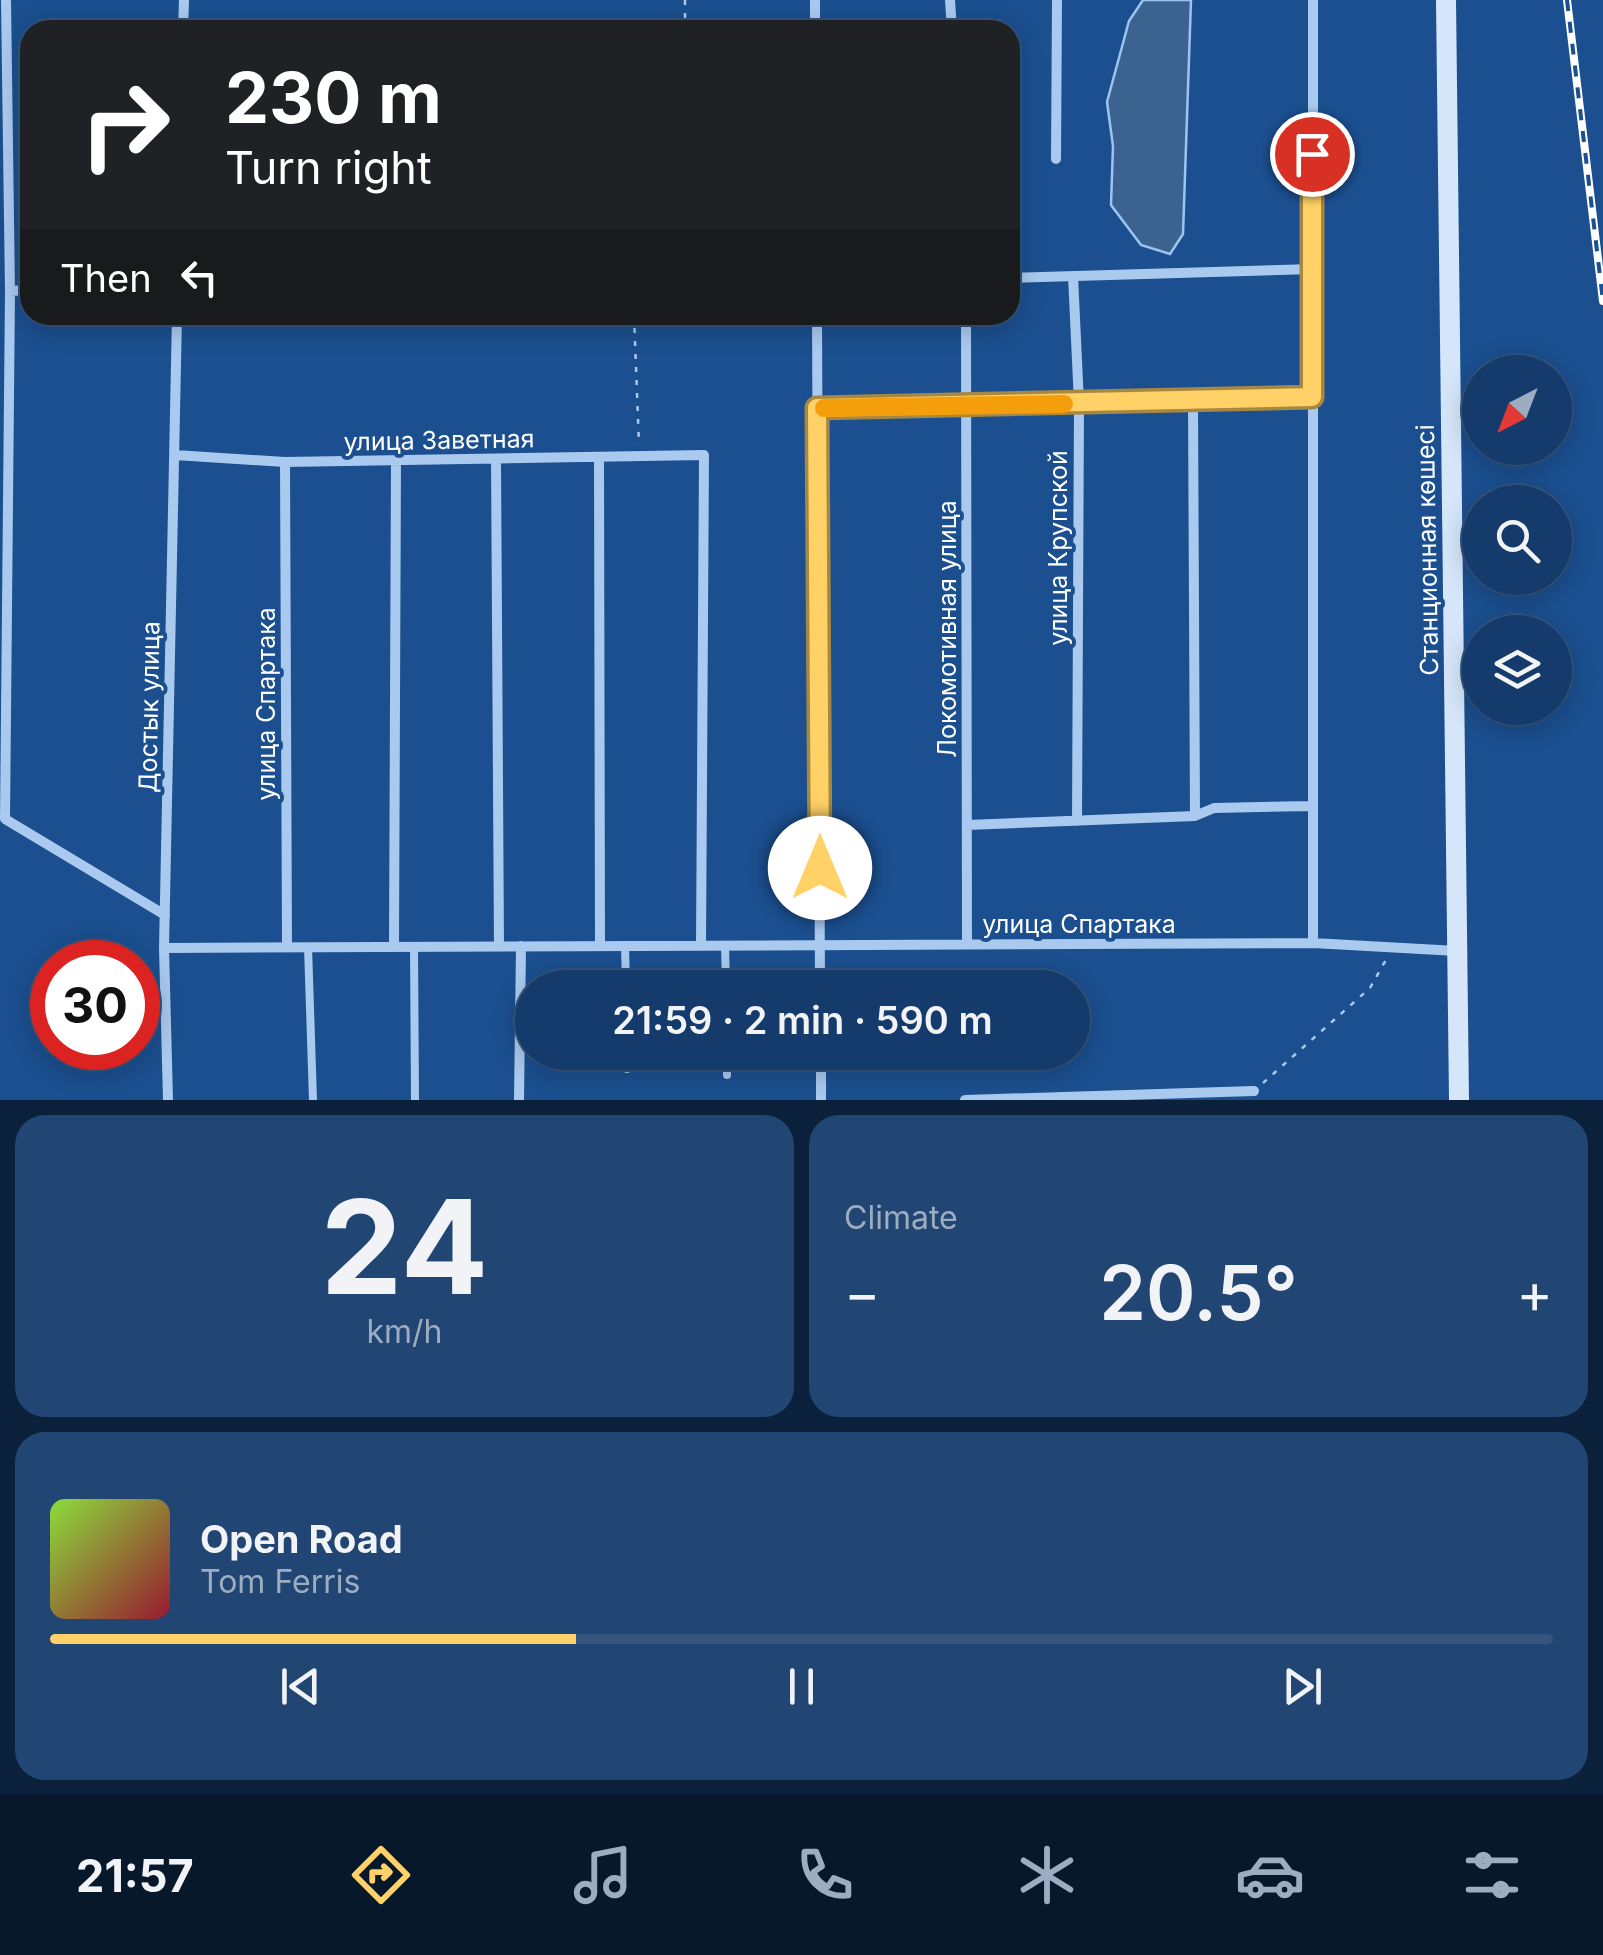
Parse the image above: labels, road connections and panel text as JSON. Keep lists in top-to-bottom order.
{
  "streets": {
    "street": [
      "улица Заветная",
      "улица Крупской",
      "Станционная көшесі",
      "Локомотивная улица",
      "улица Спартака",
      "Достык улица"
    ]
  },
  "crossings": [
    ["улица Заветная", "улица Спартака"],
    ["улица Заветная", "Достык улица"],
    ["Станционная көшесі", "улица Спартака"],
    ["Локомотивная улица", "улица Спартака"],
    ["улица Спартака", "Достык улица"]
  ],
  "north": "bottom left",
  "page": {
    "turn": ["230 m", "Turn right"],
    "then": "Then",
    "limit": "30",
    "trip": "21:59 · 2 min · 590 m",
    "tile": [
      ["24", "km/h"],
      "Climate"
    ],
    "heat": ["−", "20.5°", "+"],
    "song": ["Open Road", "Tom Ferris"],
    "tabs": "21:57"
  }
}
